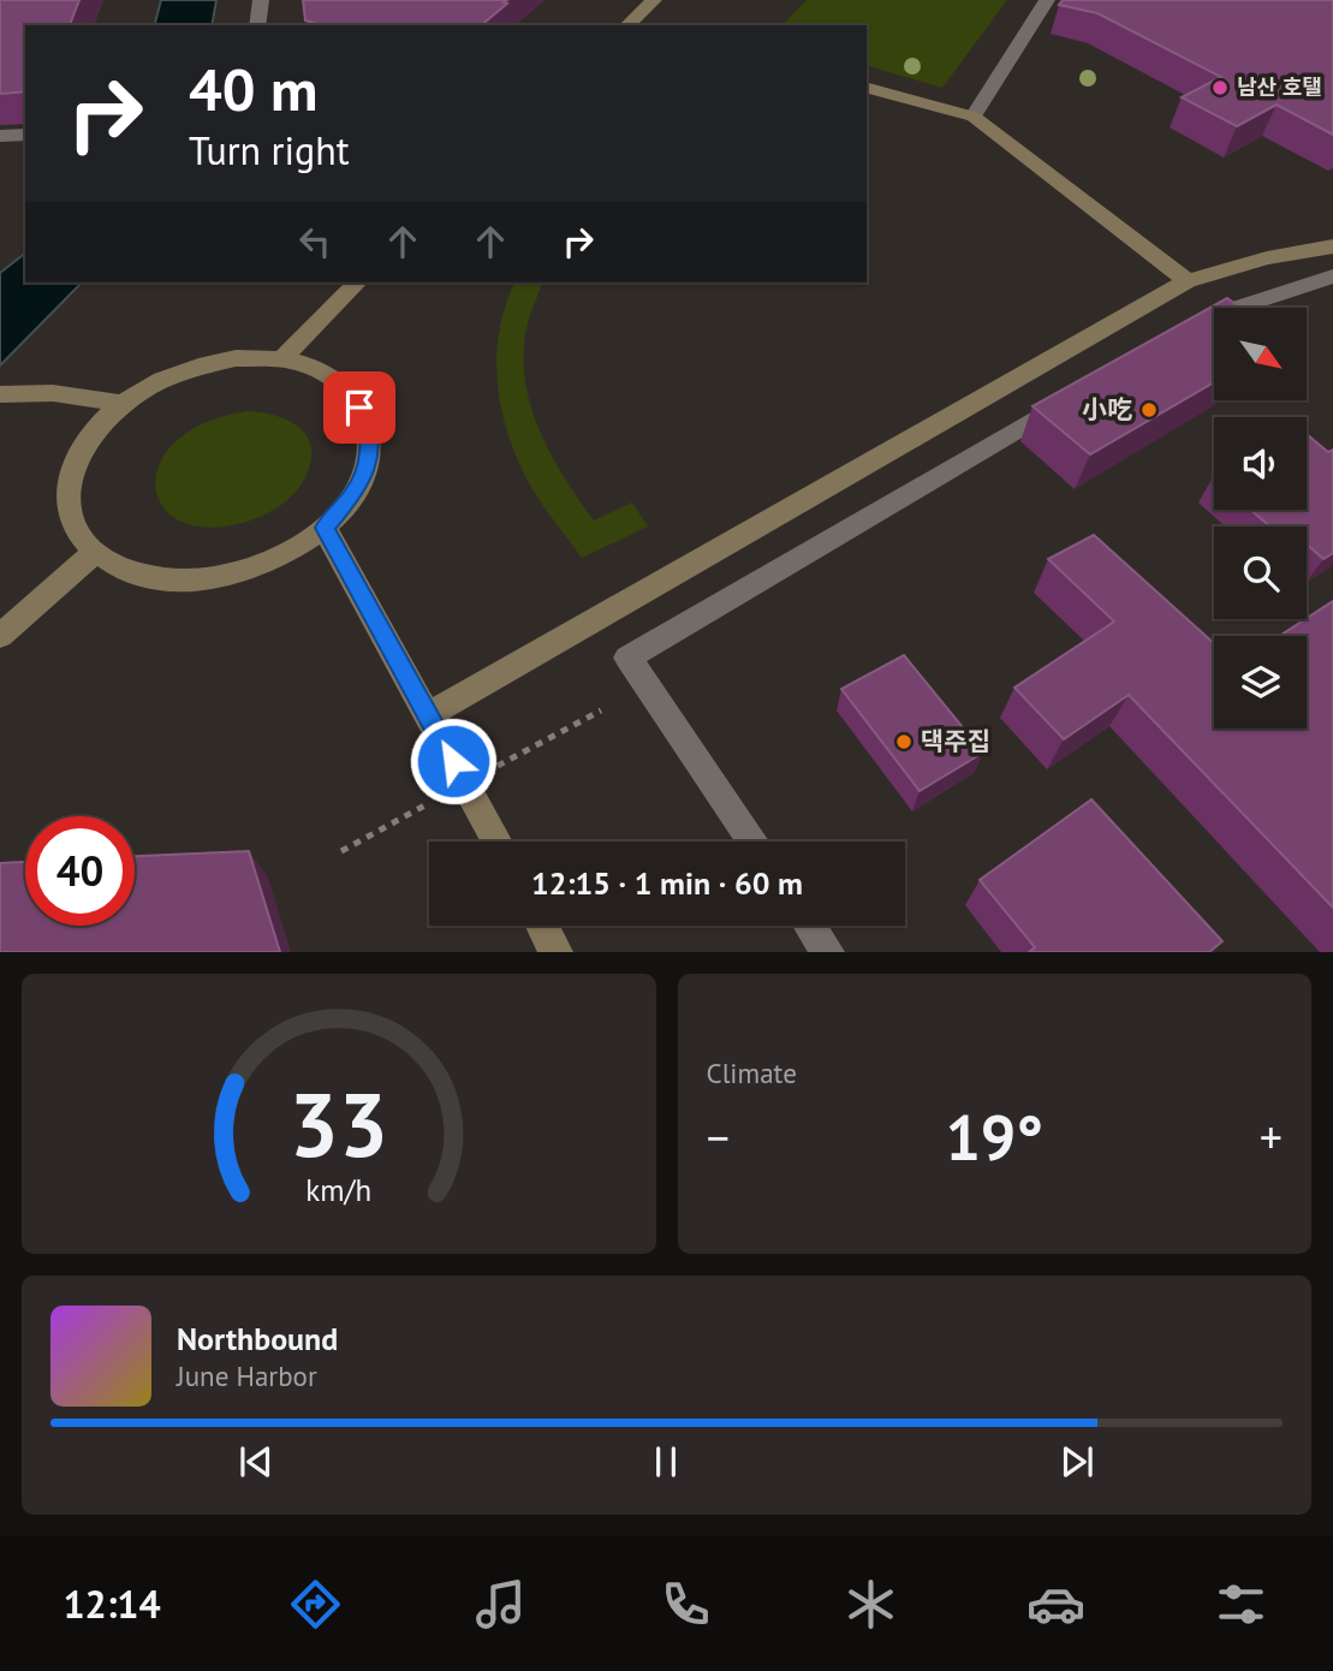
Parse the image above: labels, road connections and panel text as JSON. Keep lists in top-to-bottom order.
{
  "places": ["남산 호탤", "小吃", "댁주집"],
  "north": "bottom right",
  "page": {
    "turn": ["40 m", "Turn right"],
    "limit": "40",
    "trip": "12:15 · 1 min · 60 m",
    "tile": "Climate",
    "heat": ["−", "19°", "+"],
    "song": ["Northbound", "June Harbor"],
    "tabs": "12:14",
    "gauge": ["33", "km/h"]
  }
}
